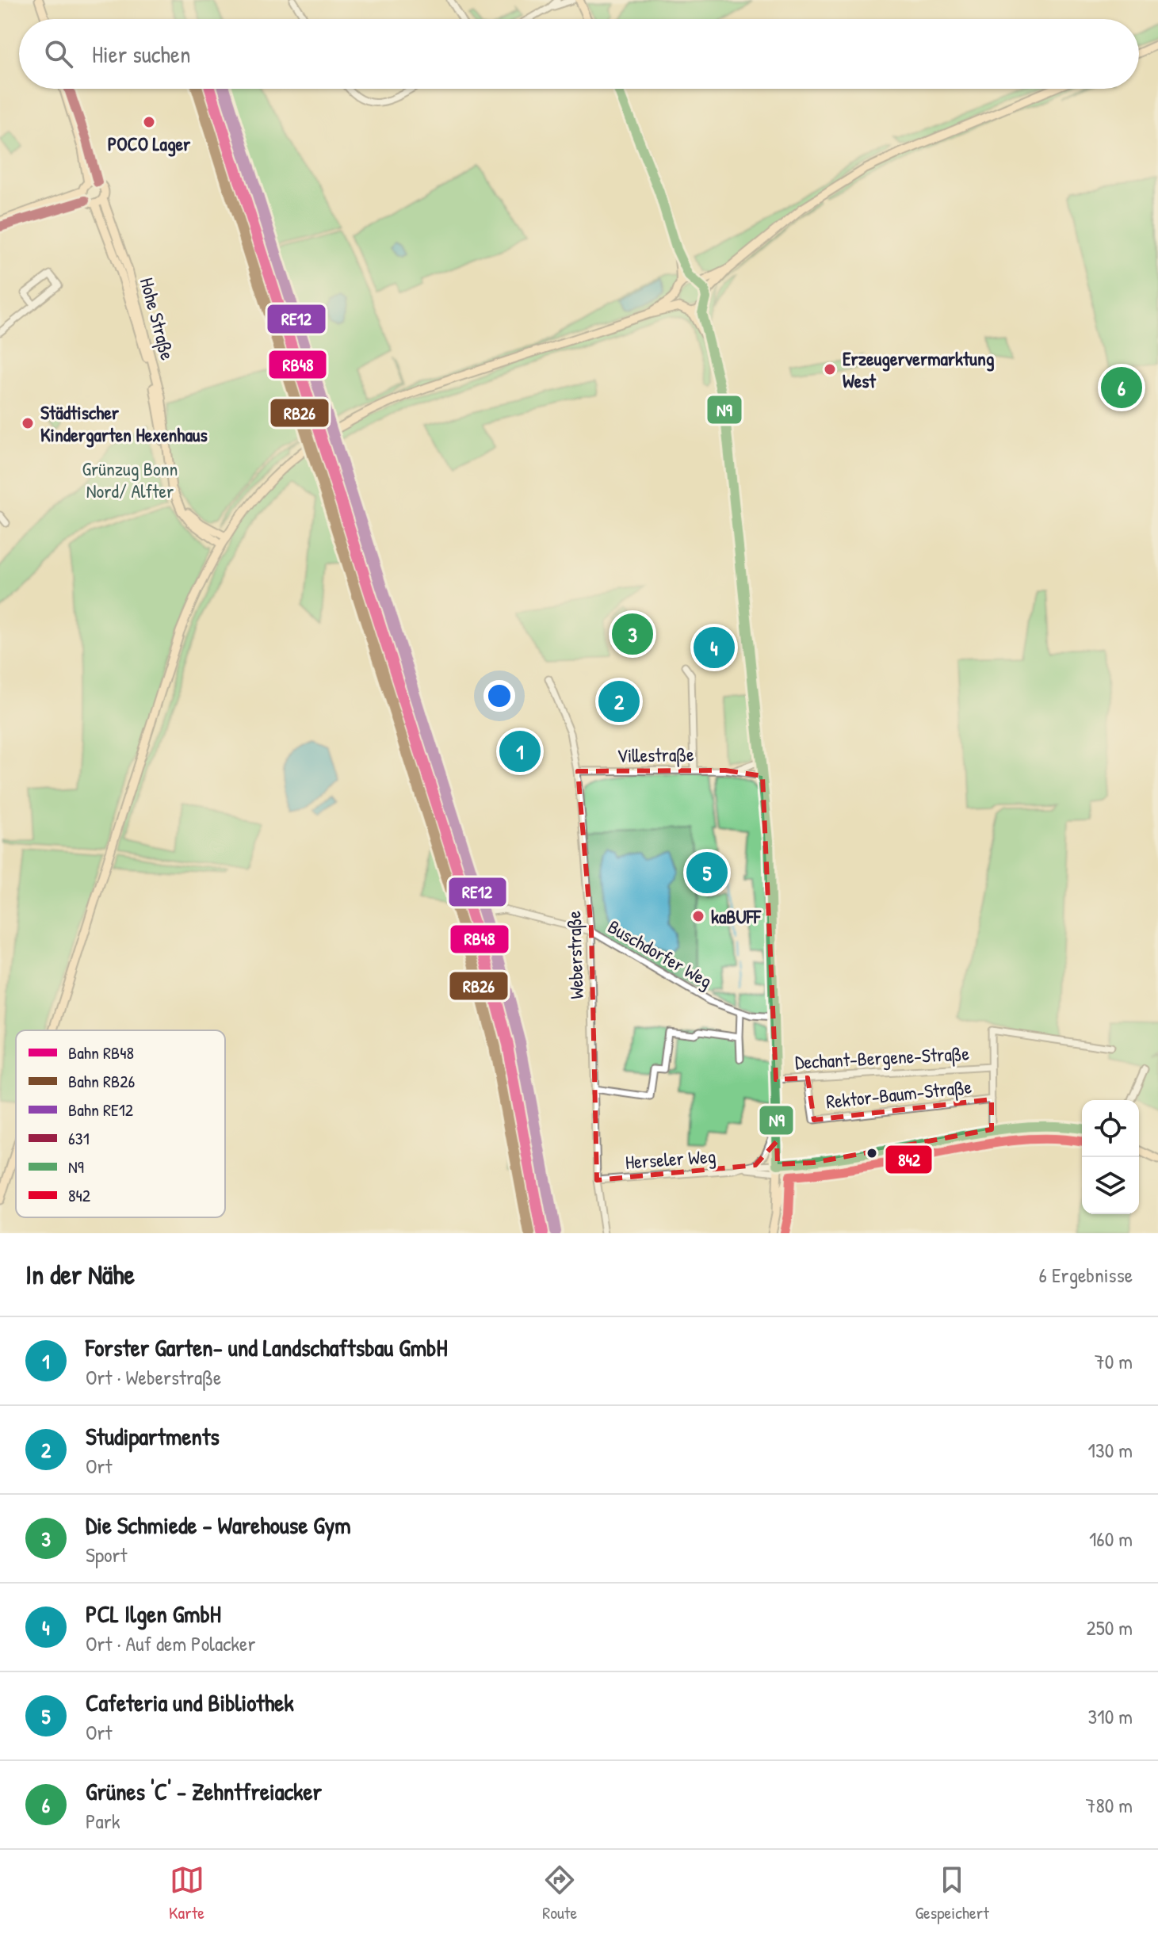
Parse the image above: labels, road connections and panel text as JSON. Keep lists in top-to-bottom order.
{
  "streets": {
    "street": [
      "Hohe Straße",
      "Villestraße",
      "Buschdorfer Weg",
      "Weberstraße",
      "Dechant-Bergene-Straße",
      "Rektor-Baum-Straße",
      "Herseler Weg"
    ]
  },
  "crossings": [
    ["Villestraße", "Weberstraße"],
    ["Buschdorfer Weg", "Weberstraße"],
    ["Weberstraße", "Herseler Weg"],
    ["Dechant-Bergene-Straße", "Rektor-Baum-Straße"]
  ],
  "parks": ["Grünzug Bonn Nord/ Alfter"],
  "places": [
    "POCO Lager",
    "Erzeugervermarktung West",
    "Städtischer Kindergarten Hexenhaus",
    "kaBUFF"
  ],
  "lines": [
    "rail line RB48",
    "rail line RB26",
    "rail line RE12",
    "transit line 631",
    "transit line N9",
    "transit line 842"
  ],
  "legend": [
    "Bahn RB48",
    "Bahn RB26",
    "Bahn RE12",
    "631",
    "N9",
    "842"
  ],
  "page": {
    "search": "Hier suchen",
    "pins": [
      "6",
      "3",
      "4",
      "2",
      "1",
      "5"
    ],
    "heading": ["In der Nähe", "6 Ergebnisse"],
    "list": [
      {
        "mark": "1",
        "name": "Forster Garten- und Landschaftsbau GmbH",
        "note": "Ort · Weberstraße",
        "value": "70 m"
      },
      {
        "mark": "2",
        "name": "Studipartments",
        "note": "Ort",
        "value": "130 m"
      },
      {
        "mark": "3",
        "name": "Die Schmiede - Warehouse Gym",
        "note": "Sport",
        "value": "160 m"
      },
      {
        "mark": "4",
        "name": "PCL Ilgen GmbH",
        "note": "Ort · Auf dem Polacker",
        "value": "250 m"
      },
      {
        "mark": "5",
        "name": "Cafeteria und Bibliothek",
        "note": "Ort",
        "value": "310 m"
      },
      {
        "mark": "6",
        "name": "Grünes 'C' - Zehntfreiacker",
        "note": "Park",
        "value": "780 m"
      }
    ],
    "nav": ["Karte", "Route", "Gespeichert"]
  }
}
